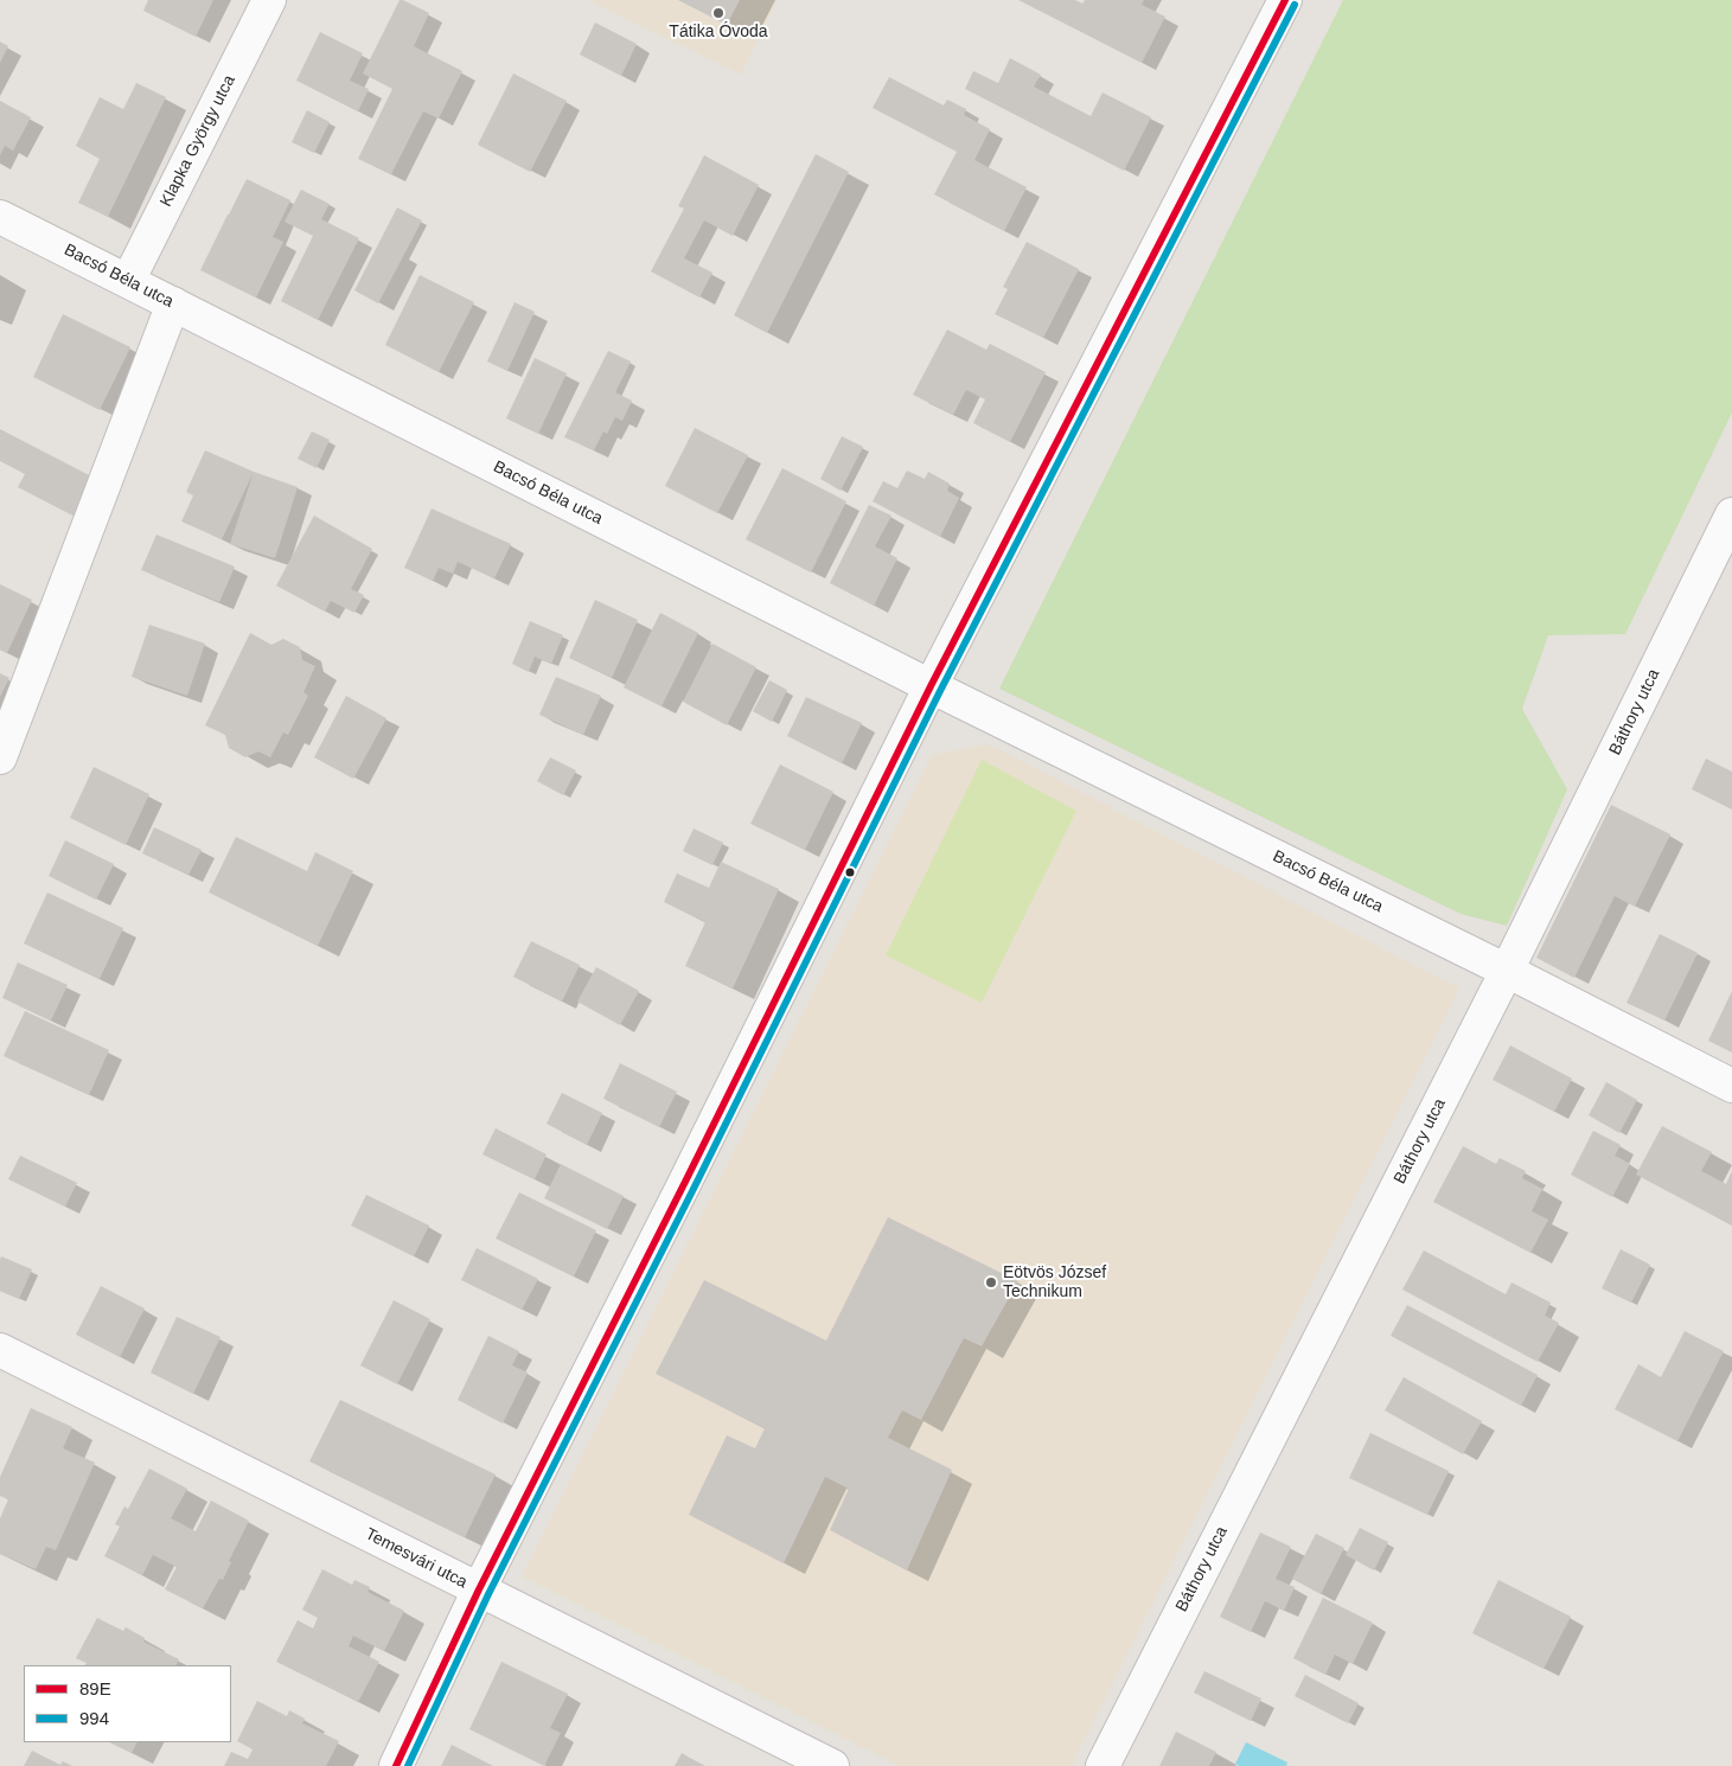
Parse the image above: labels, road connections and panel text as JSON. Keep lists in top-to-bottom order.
{
  "streets": {
    "street": [
      "Klapka György utca",
      "Bacsó Béla utca",
      "Báthory utca",
      "Temesvári utca"
    ]
  },
  "crossings": [
    ["Klapka György utca", "Bacsó Béla utca"],
    ["Bacsó Béla utca", "Báthory utca"]
  ],
  "places": ["Tátika Óvoda", "Eötvös József Technikum"],
  "lines": ["transit line 89E", "transit line 994"],
  "legend": ["89E", "994"]
}
